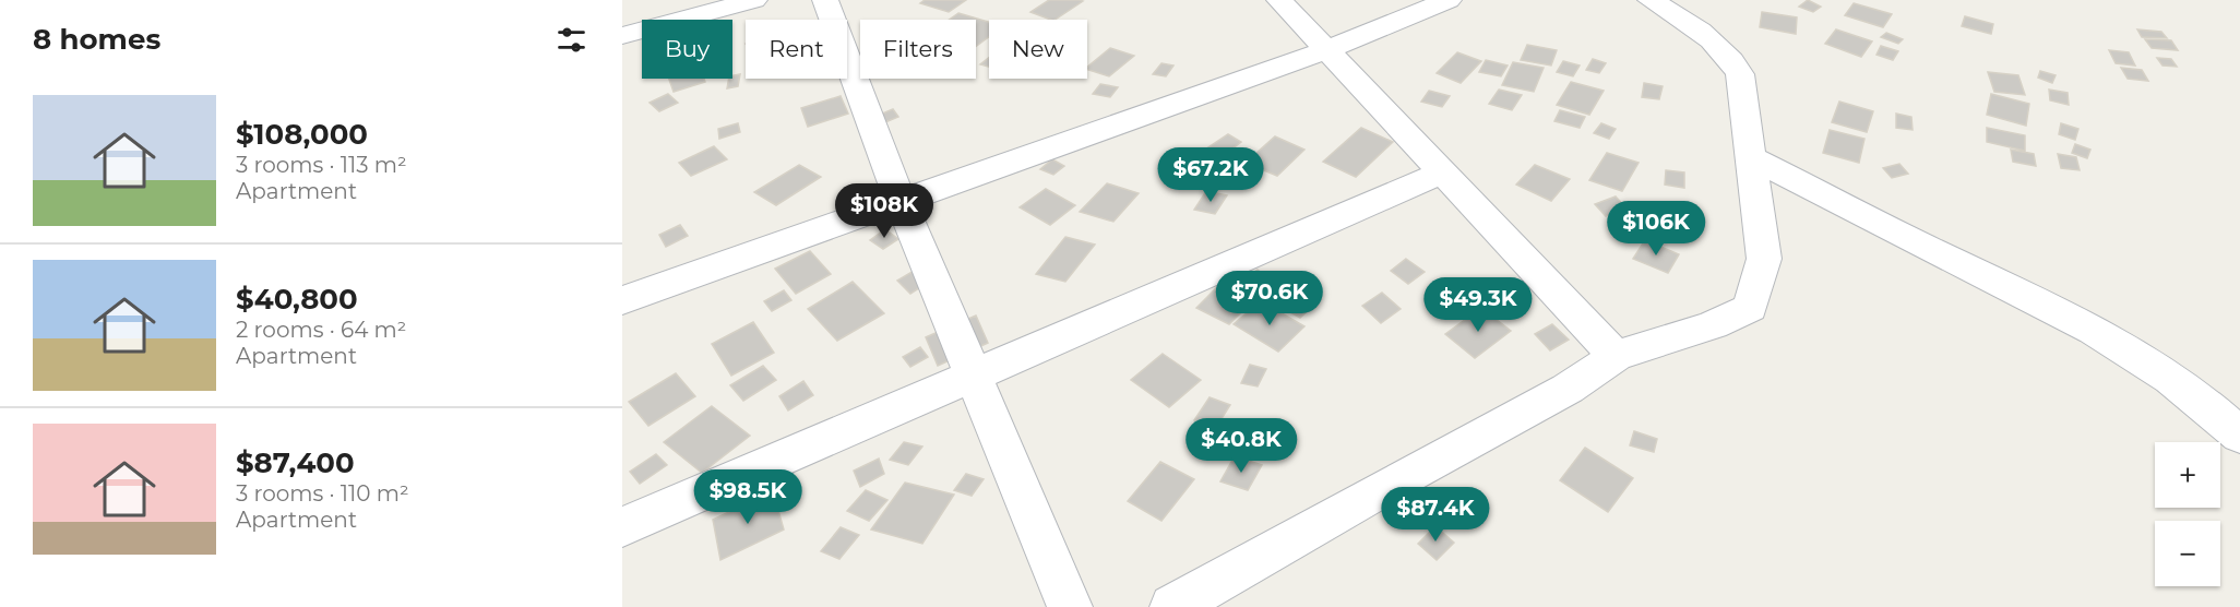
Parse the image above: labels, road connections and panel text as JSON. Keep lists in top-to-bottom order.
{
  "page": {
    "heading": "8 homes",
    "chip": [
      "Buy",
      "Rent",
      "Filters",
      "New"
    ],
    "list": [
      {
        "name": "$108,000",
        "note": "3 rooms · 113 m² · Apartment"
      },
      {
        "name": "$40,800",
        "note": "2 rooms · 64 m² · Apartment"
      },
      {
        "name": "$87,400",
        "note": "3 rooms · 110 m² · Apartment"
      }
    ],
    "price": [
      "$67.2K",
      "$108K",
      "$106K",
      "$70.6K",
      "$49.3K",
      "$40.8K",
      "$98.5K",
      "$87.4K"
    ],
    "map_buttons": ["+", "−"]
  }
}
